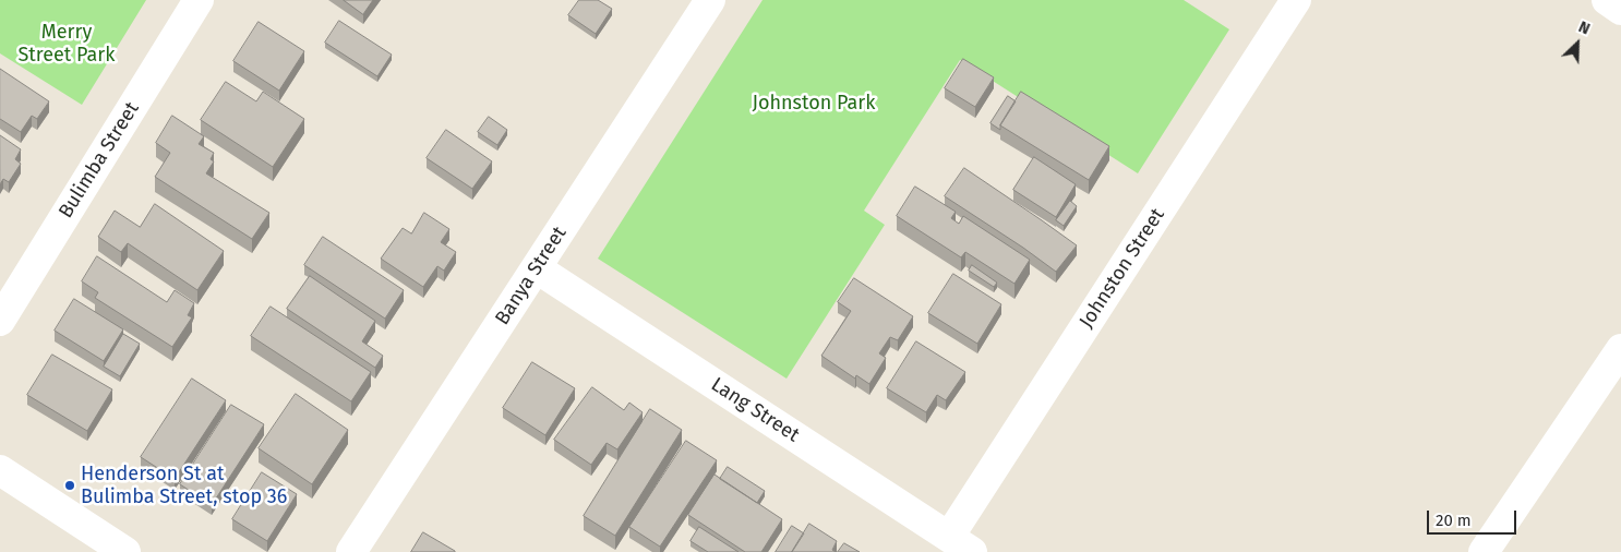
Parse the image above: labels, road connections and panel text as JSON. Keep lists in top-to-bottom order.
{
  "streets": {
    "street": [
      "Bulimba Street",
      "Johnston Street",
      "Banya Street",
      "Lang Street"
    ]
  },
  "crossings": [
    ["Johnston Street", "Lang Street"],
    ["Banya Street", "Lang Street"]
  ],
  "parks": ["Merry Street Park", "Johnston Park"],
  "places": ["Henderson St at Bulimba Street, stop 36"],
  "scale_bar": "20 m",
  "north": "top right"
}
